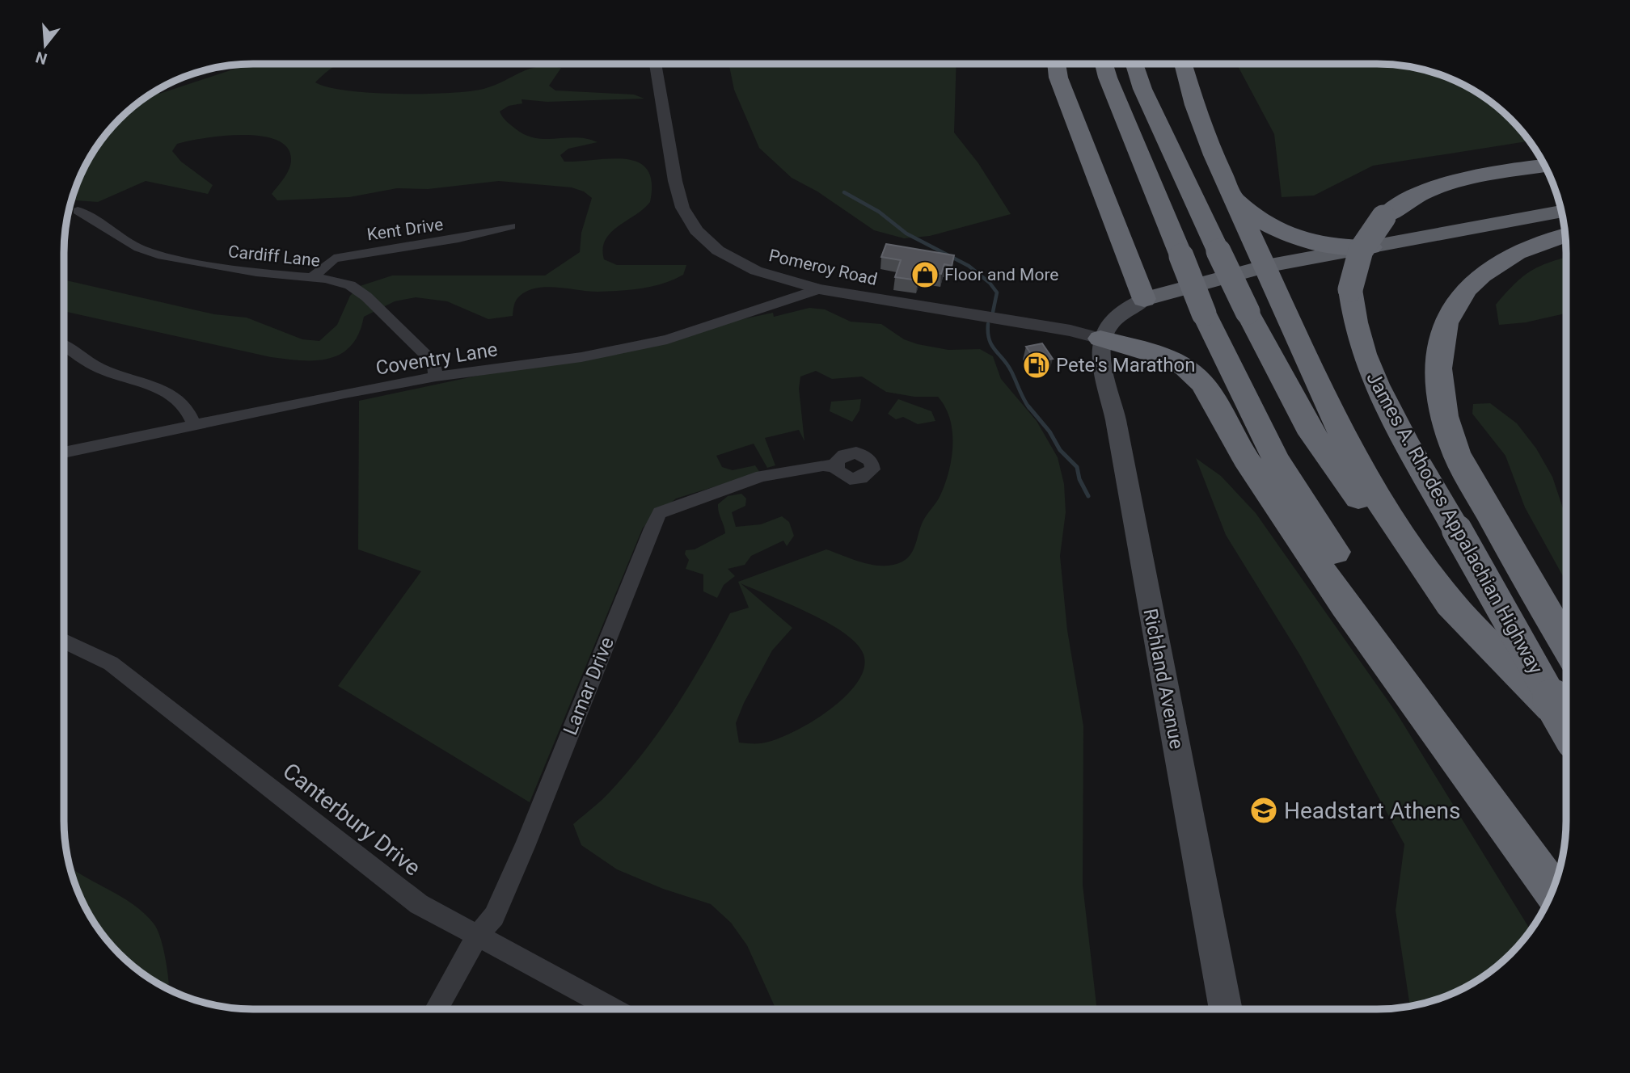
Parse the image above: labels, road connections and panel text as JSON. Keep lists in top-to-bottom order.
{
  "streets": {
    "highway": ["James A. Rhodes Appalachian Highway"],
    "main road": ["Richland Avenue"],
    "street": [
      "Kent Drive",
      "Cardiff Lane",
      "Pomeroy Road",
      "Coventry Lane",
      "Lamar Drive",
      "Canterbury Drive"
    ]
  },
  "crossings": [
    ["Kent Drive", "Cardiff Lane"],
    ["Cardiff Lane", "Coventry Lane"],
    ["Pomeroy Road", "Coventry Lane"],
    ["Pomeroy Road", "Richland Avenue"],
    ["Lamar Drive", "Canterbury Drive"]
  ],
  "places": {
    "shop": ["Floor and More"],
    "fuel station": ["Pete's Marathon"],
    "school or university": ["Headstart Athens"]
  },
  "north": "bottom"
}
